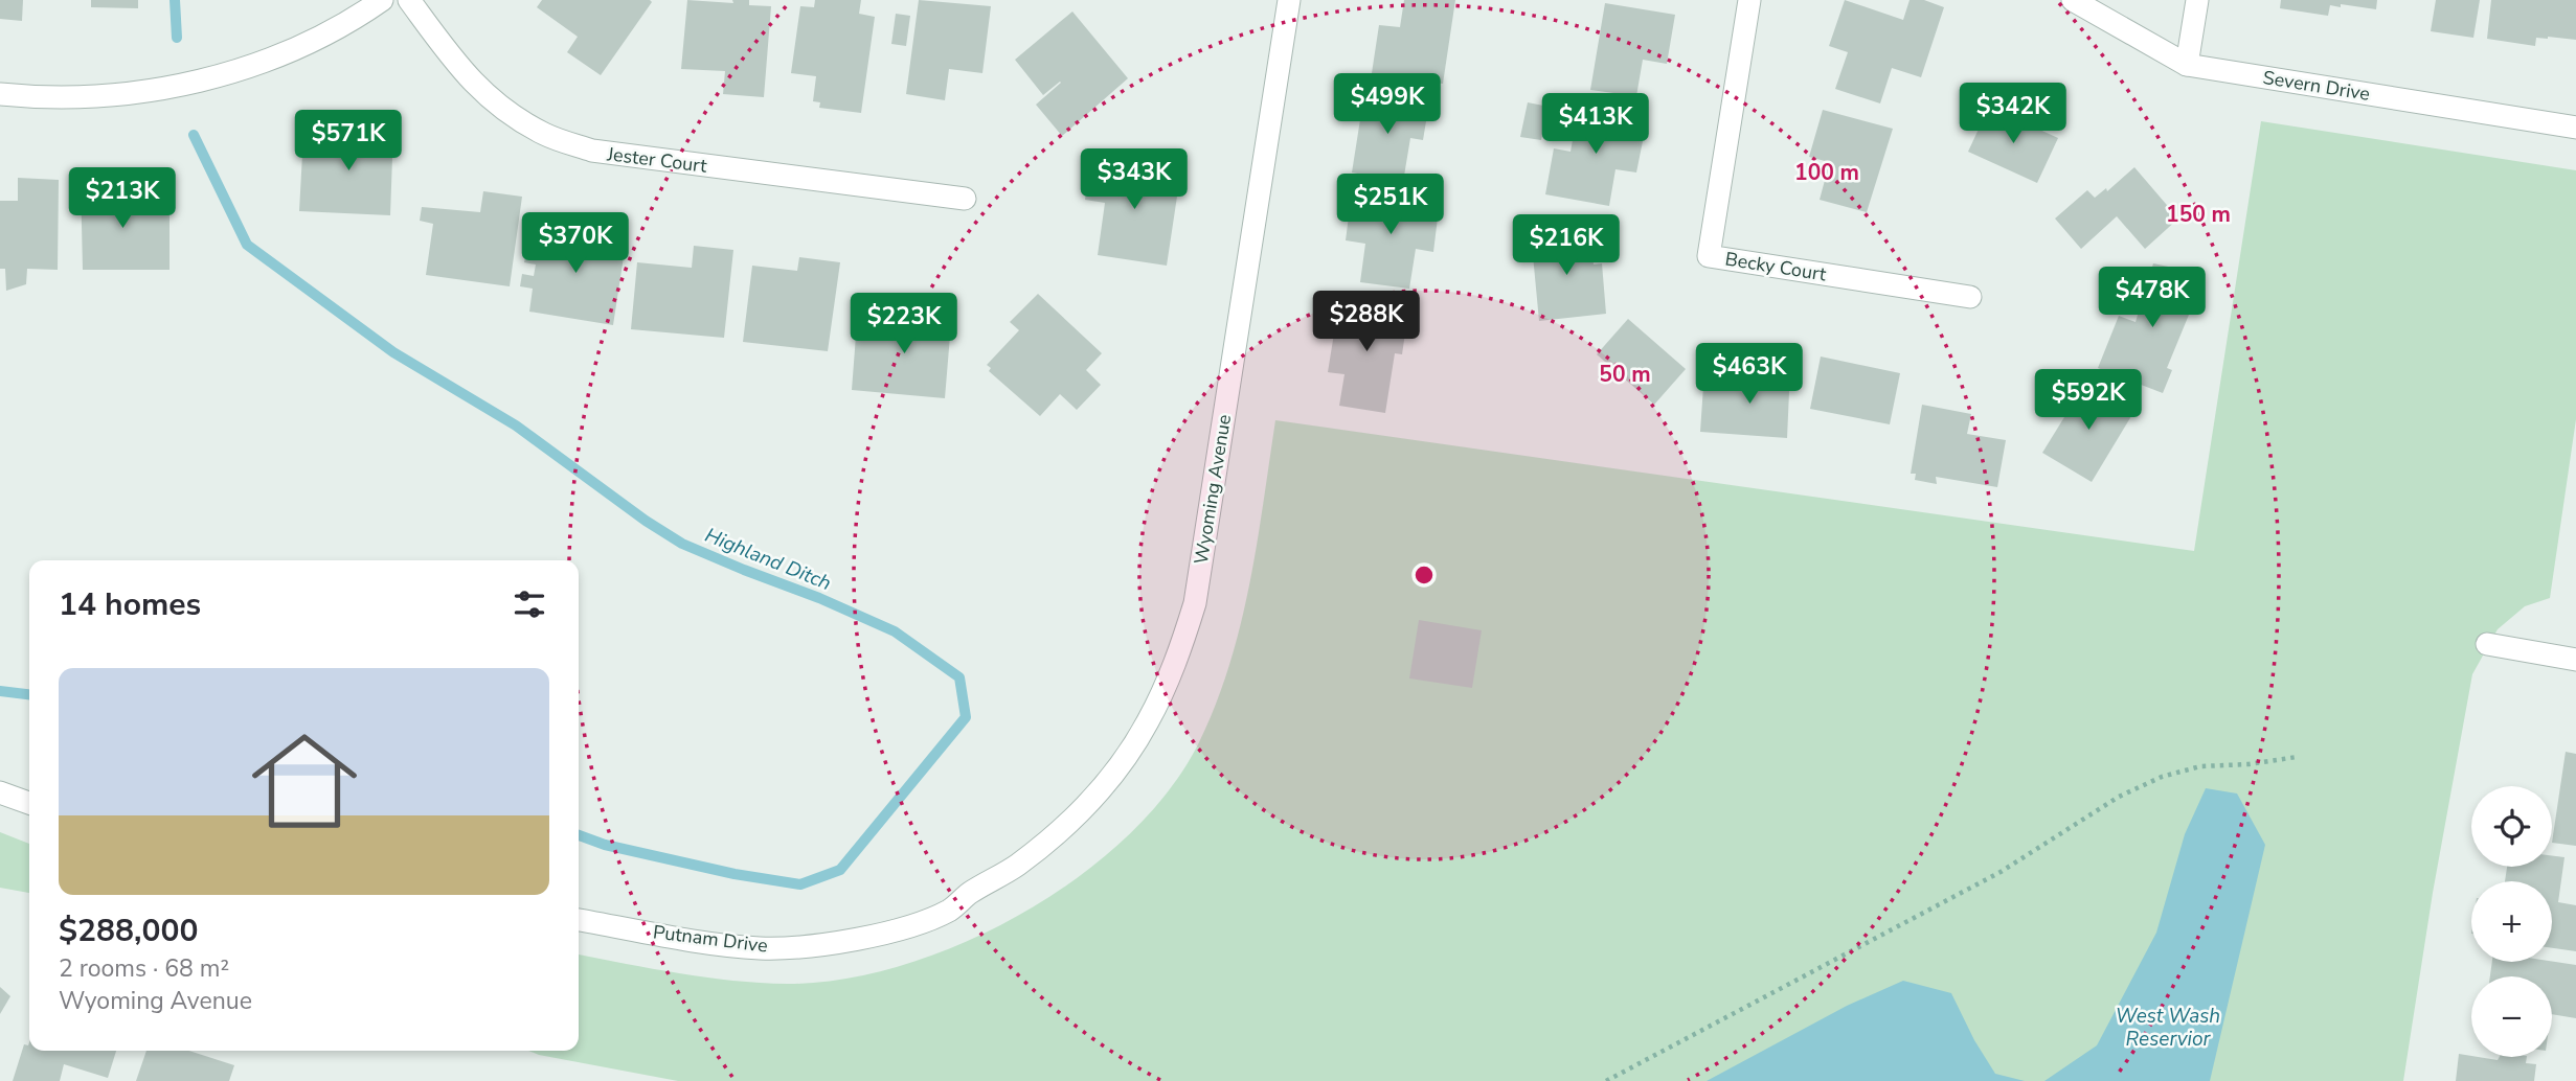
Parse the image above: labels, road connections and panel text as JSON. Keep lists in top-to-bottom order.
{
  "streets": {
    "street": [
      "Severn Drive",
      "Jester Court",
      "Becky Court",
      "Wyoming Avenue",
      "Putnam Drive"
    ]
  },
  "crossings": [
    ["Wyoming Avenue", "Putnam Drive"]
  ],
  "water": ["Highland Ditch", "West Wash Reservior"],
  "page": {
    "price": [
      "$499K",
      "$342K",
      "$413K",
      "$571K",
      "$343K",
      "$213K",
      "$251K",
      "$370K",
      "$216K",
      "$478K",
      "$288K",
      "$223K",
      "$463K",
      "$592K"
    ],
    "heading": "14 homes",
    "list": [
      {
        "name": "$288,000",
        "note": "2 rooms · 68 m² · Wyoming Avenue"
      }
    ],
    "map_buttons": ["+", "−"]
  },
  "rings": ["100 m", "150 m", "50 m"]
}
